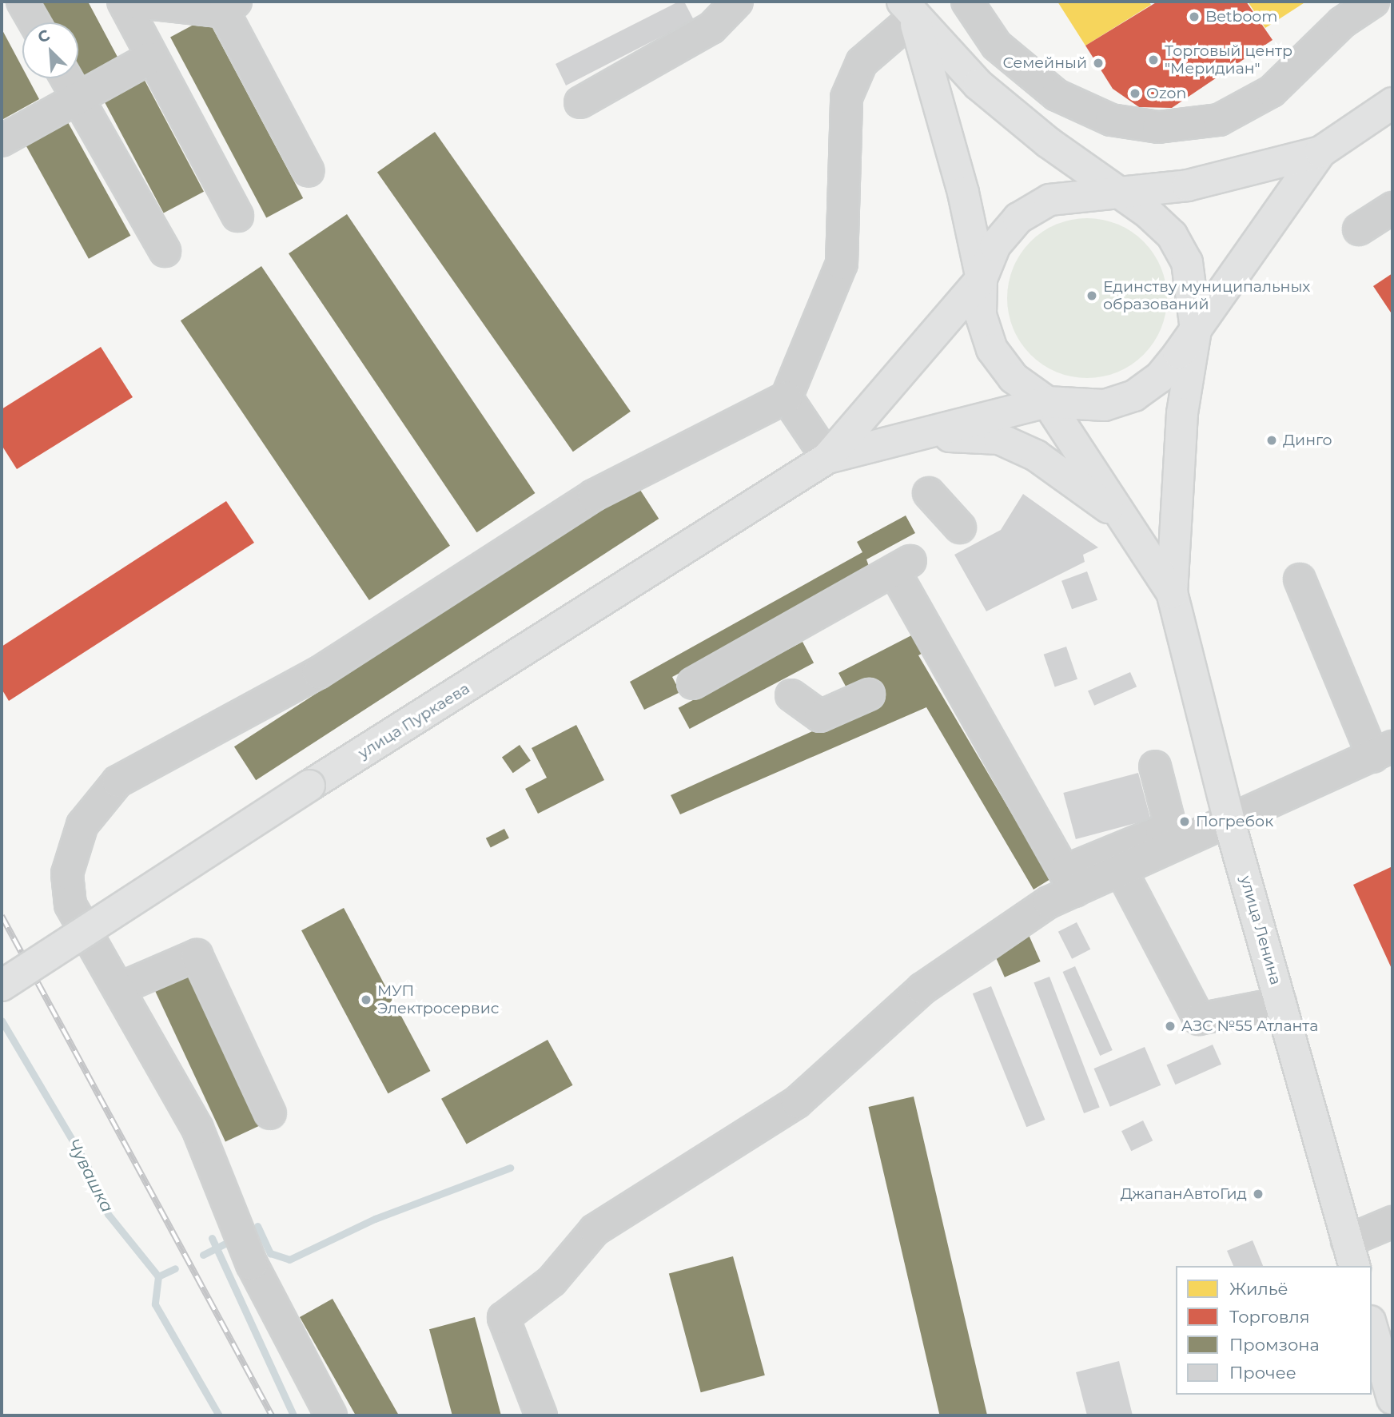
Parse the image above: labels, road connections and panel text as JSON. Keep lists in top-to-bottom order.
{
  "streets": {
    "main road": ["улица Пуркаева", "улица Ленина"]
  },
  "water": ["Чувашка"],
  "places": [
    "Betboom",
    "Торговый центр \"Меридиан\"",
    "Семейный",
    "Ozon",
    "Единству муниципальных образований",
    "Динго",
    "Погребок",
    "МУП Электросервис",
    "АЗС №55 Атланта",
    "ДжапанАвтоГид"
  ],
  "legend": [
    "Жильё",
    "Торговля",
    "Промзона",
    "Прочее"
  ],
  "north": "top left"
}
